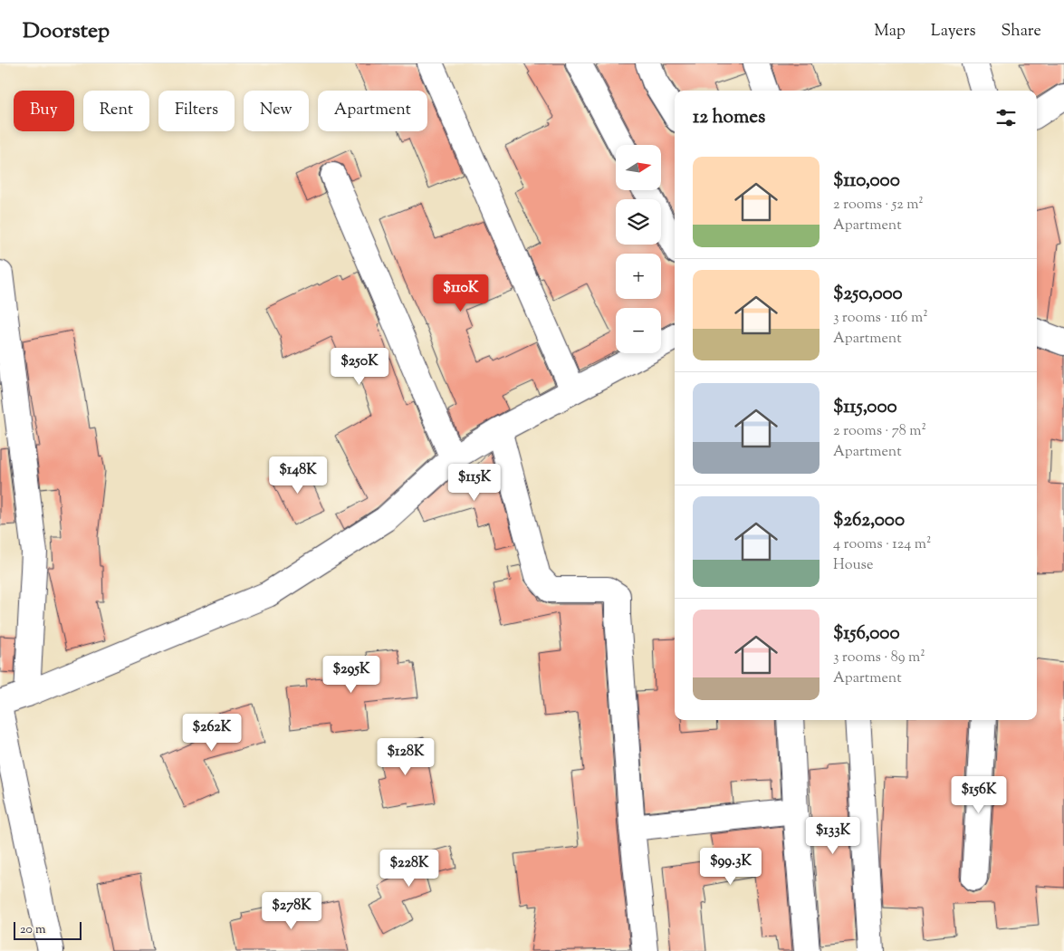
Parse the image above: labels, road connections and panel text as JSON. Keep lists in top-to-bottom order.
{
  "scale_bar": "20 m",
  "north": "right",
  "page": {
    "header": "Doorstep",
    "nav": ["Map", "Layers", "Share"],
    "chip": [
      "Buy",
      "Rent",
      "Filters",
      "New",
      "Apartment"
    ],
    "heading": "12 homes",
    "map_buttons": ["+", "−"],
    "list": [
      {
        "name": "$110,000",
        "note": "2 rooms · 52 m² · Apartment"
      },
      {
        "name": "$250,000",
        "note": "3 rooms · 116 m² · Apartment"
      },
      {
        "name": "$115,000",
        "note": "2 rooms · 78 m² · Apartment"
      },
      {
        "name": "$262,000",
        "note": "4 rooms · 124 m² · House"
      },
      {
        "name": "$156,000",
        "note": "3 rooms · 89 m² · Apartment"
      }
    ],
    "price": [
      "$110K",
      "$250K",
      "$148K",
      "$115K",
      "$295K",
      "$262K",
      "$128K",
      "$156K",
      "$133K",
      "$99.3K",
      "$228K",
      "$278K"
    ],
    "scale": "20 m"
  }
}
